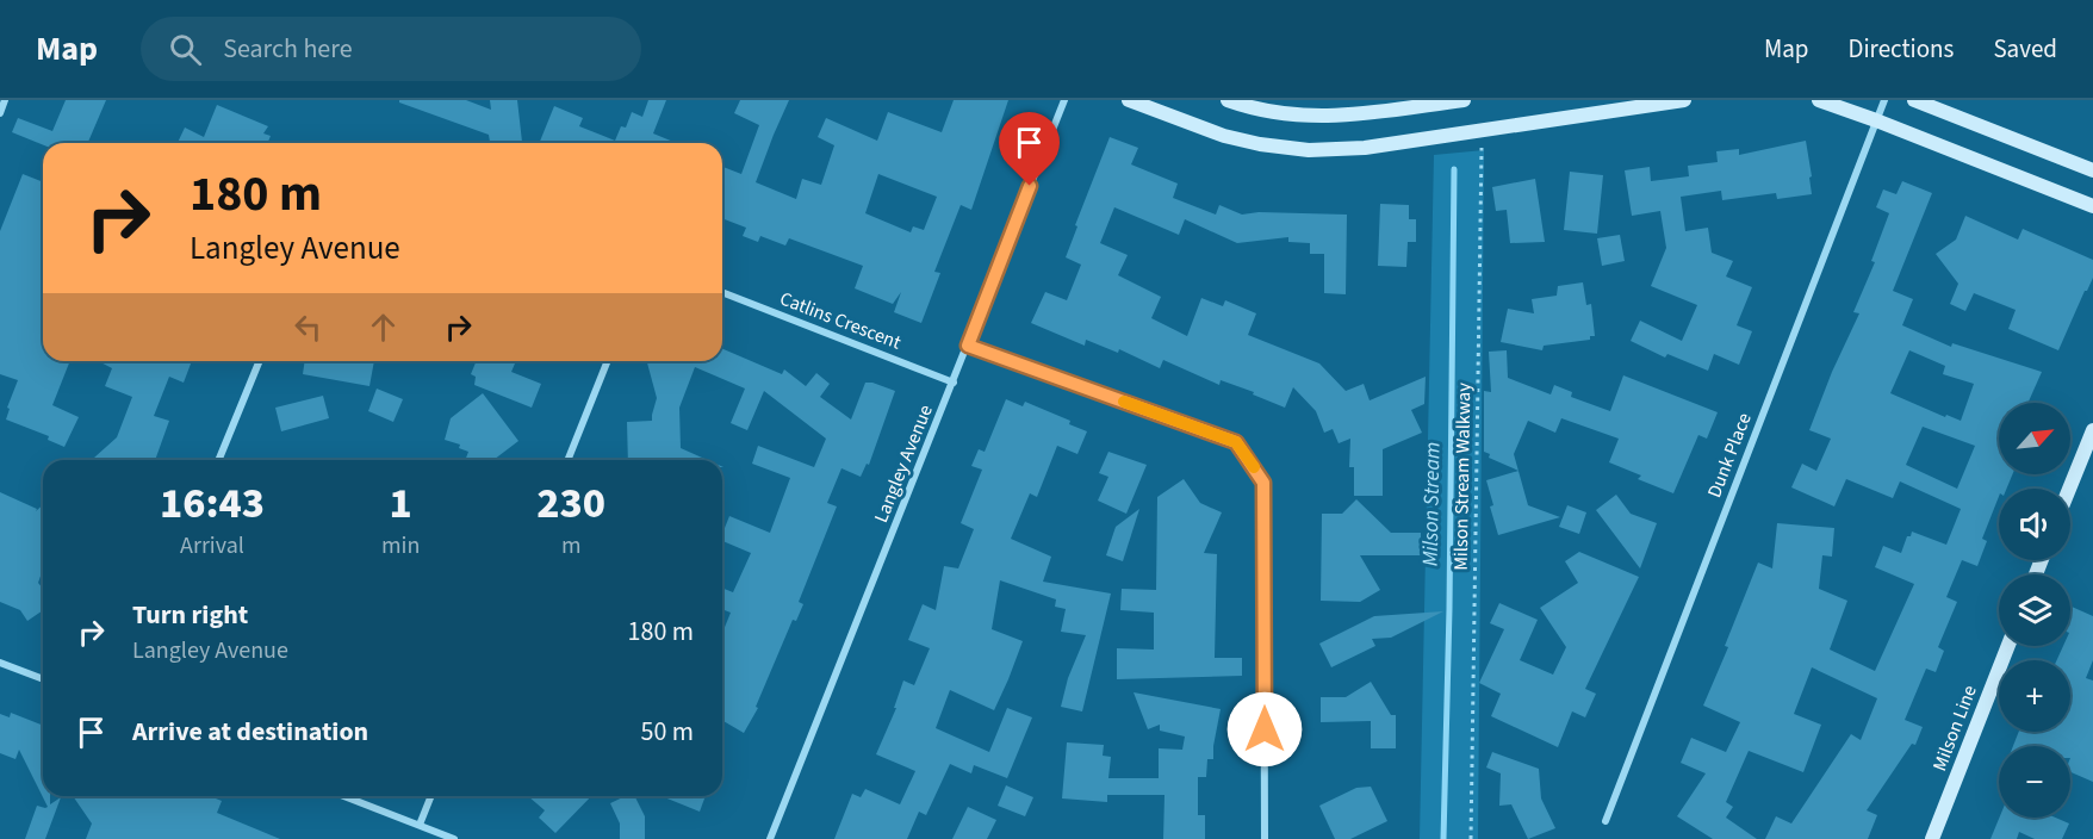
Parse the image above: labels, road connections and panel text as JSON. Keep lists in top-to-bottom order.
{
  "streets": {
    "main road": ["Milson Line"],
    "street": ["Catlins Crescent", "Dunk Place", "Langley Avenue"],
    "path": ["Milson Stream Walkway"]
  },
  "crossings": [
    ["Catlins Crescent", "Langley Avenue"]
  ],
  "water": ["Milson Stream"],
  "north": "top right",
  "page": {
    "header": "Map",
    "search": "Search here",
    "nav": ["Map", "Directions", "Saved"],
    "turn": ["180 m", "Langley Avenue"],
    "map_buttons": ["+", "−"],
    "eta": [
      "16:43",
      "Arrival",
      "1",
      "min",
      "230",
      "m"
    ],
    "list": [
      {
        "name": "Turn right",
        "note": "Langley Avenue",
        "value": "180 m"
      },
      {
        "name": "Arrive at destination",
        "value": "50 m"
      }
    ]
  }
}
